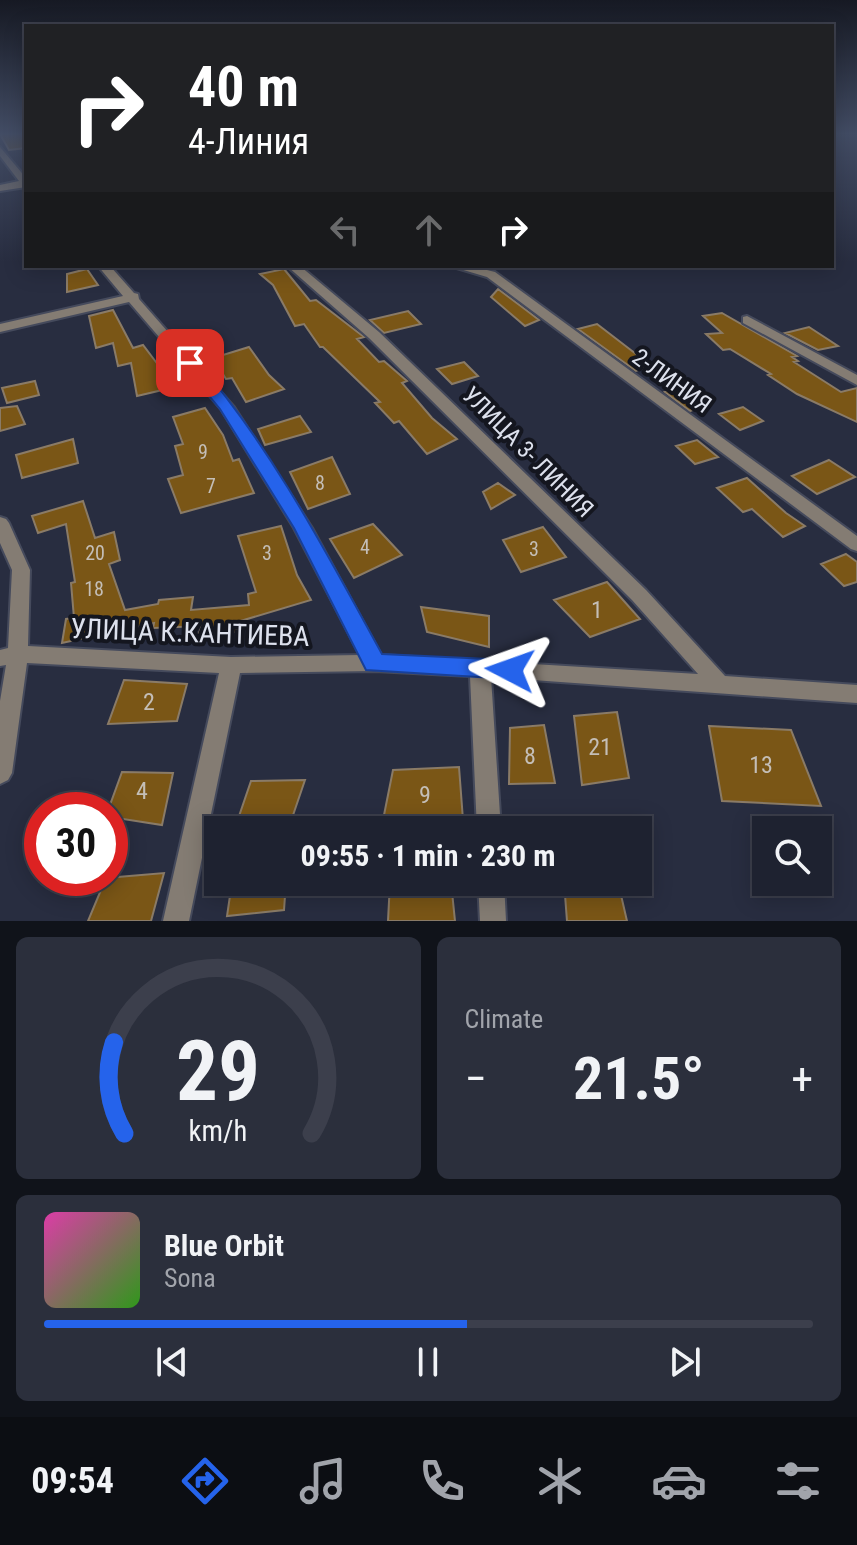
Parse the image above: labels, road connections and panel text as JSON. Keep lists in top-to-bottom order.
{
  "streets": {
    "street": ["2-ЛИНИЯ", "УЛИЦА 3- ЛИНИЯ", "УЛИЦА К.КАНТИЕВА"]
  },
  "crossings": [
    ["УЛИЦА 3- ЛИНИЯ", "УЛИЦА К.КАНТИЕВА"]
  ],
  "house_numbers": [
    "9",
    "8",
    "7",
    "4",
    "3",
    "20",
    "3",
    "18",
    "1",
    "2",
    "21",
    "8",
    "13",
    "4",
    "9"
  ],
  "page": {
    "turn": ["40 m", "4-Линия"],
    "limit": "30",
    "trip": "09:55 · 1 min · 230 m",
    "tile": "Climate",
    "heat": ["−", "21.5°", "+"],
    "song": ["Blue Orbit", "Sona"],
    "tabs": "09:54",
    "gauge": ["29", "km/h"]
  }
}
